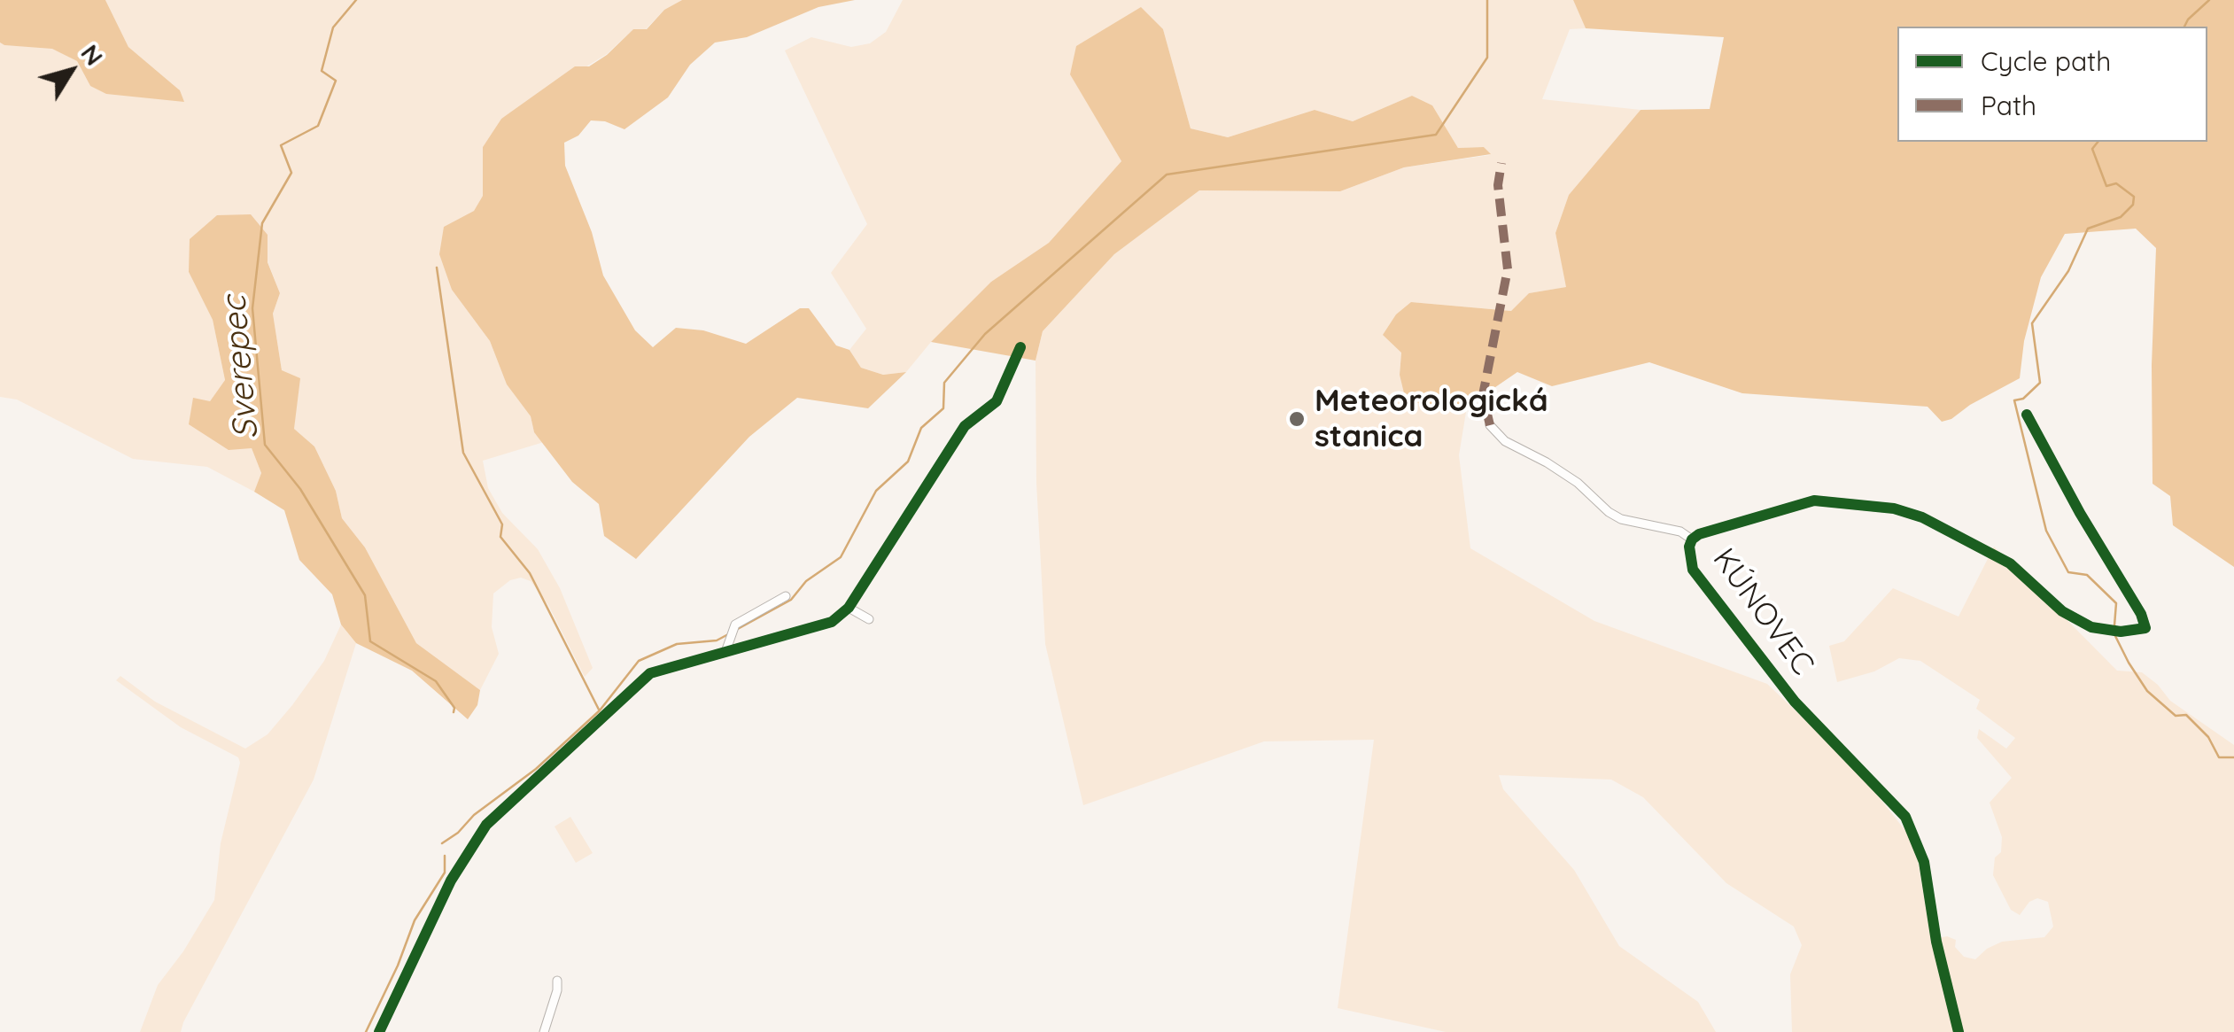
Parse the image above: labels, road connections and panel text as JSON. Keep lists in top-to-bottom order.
{
  "streets": {
    "street": ["KÚNOVEC"]
  },
  "water": ["Sverepec"],
  "places": ["Meteorologická stanica"],
  "legend": ["Cycle path", "Path"],
  "north": "top right"
}
